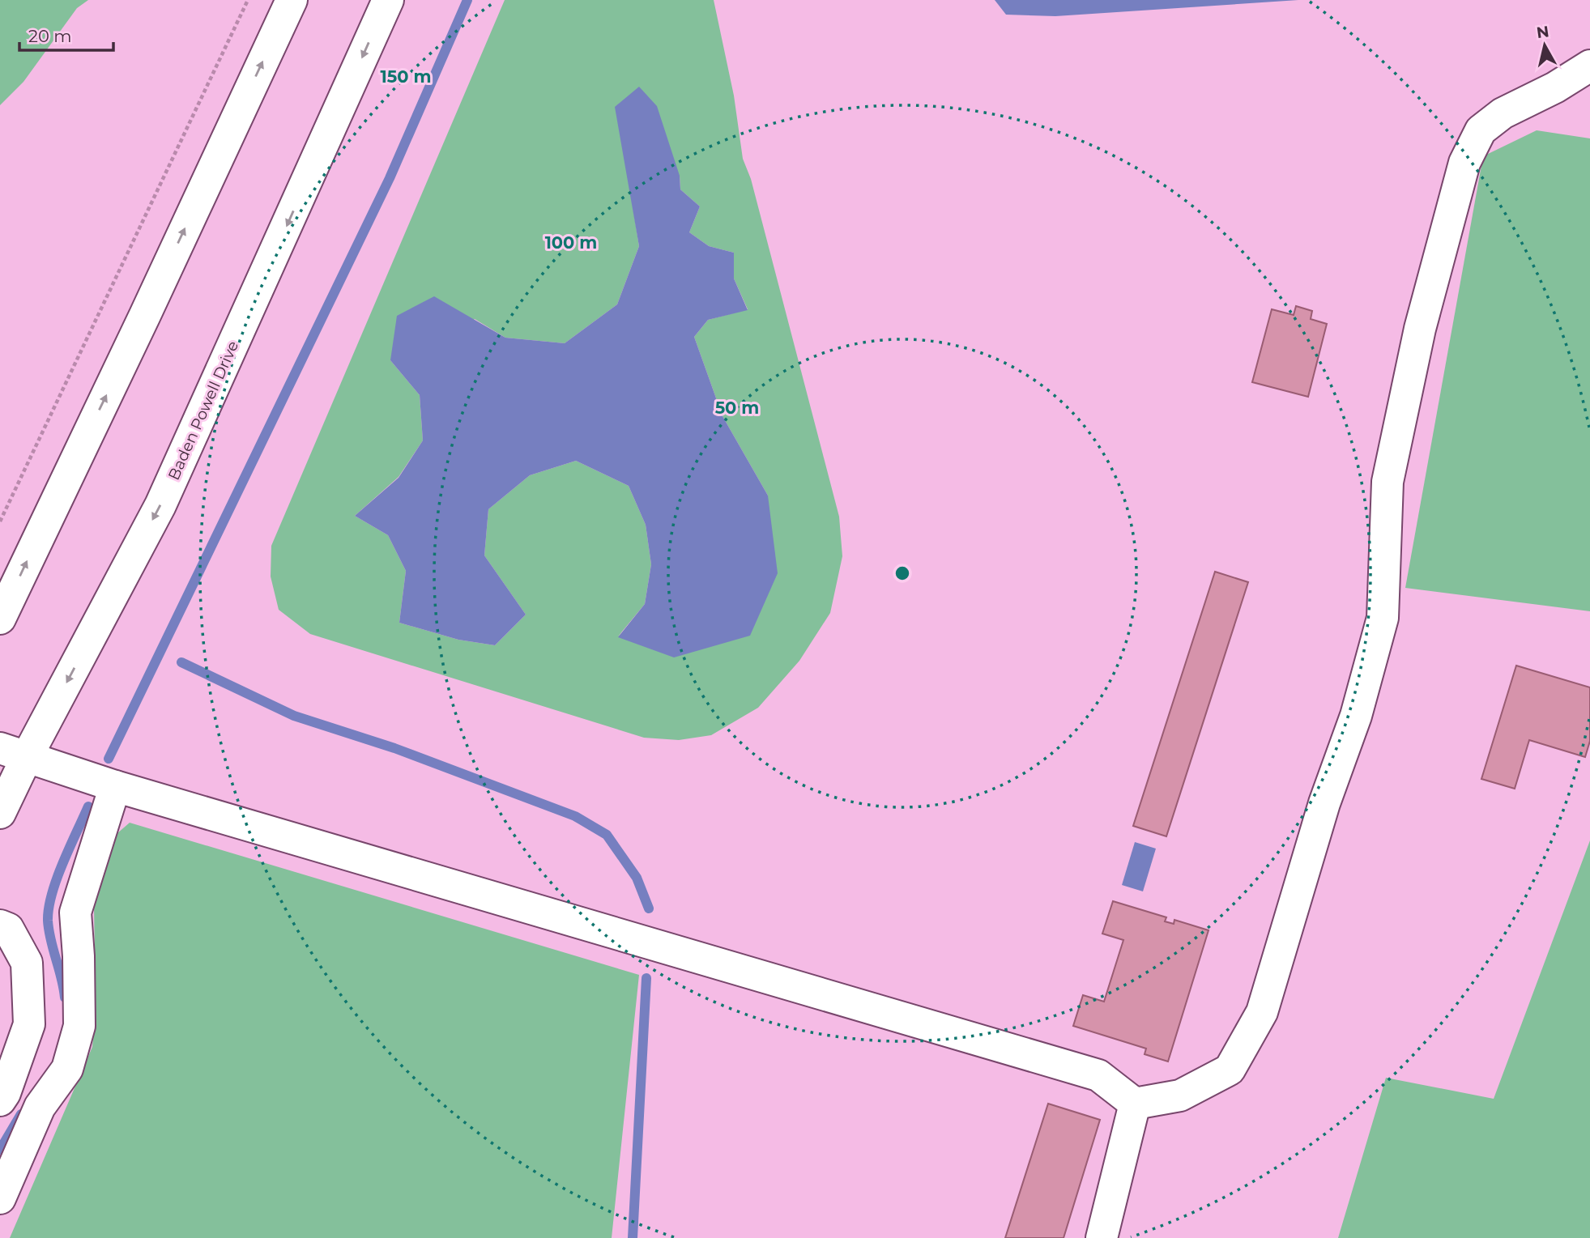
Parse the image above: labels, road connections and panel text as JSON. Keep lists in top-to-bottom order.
{
  "streets": {
    "street": ["Baden Powell Drive"]
  },
  "scale_bar": "20 m",
  "north": "top",
  "rings": ["150 m", "100 m", "50 m"]
}
